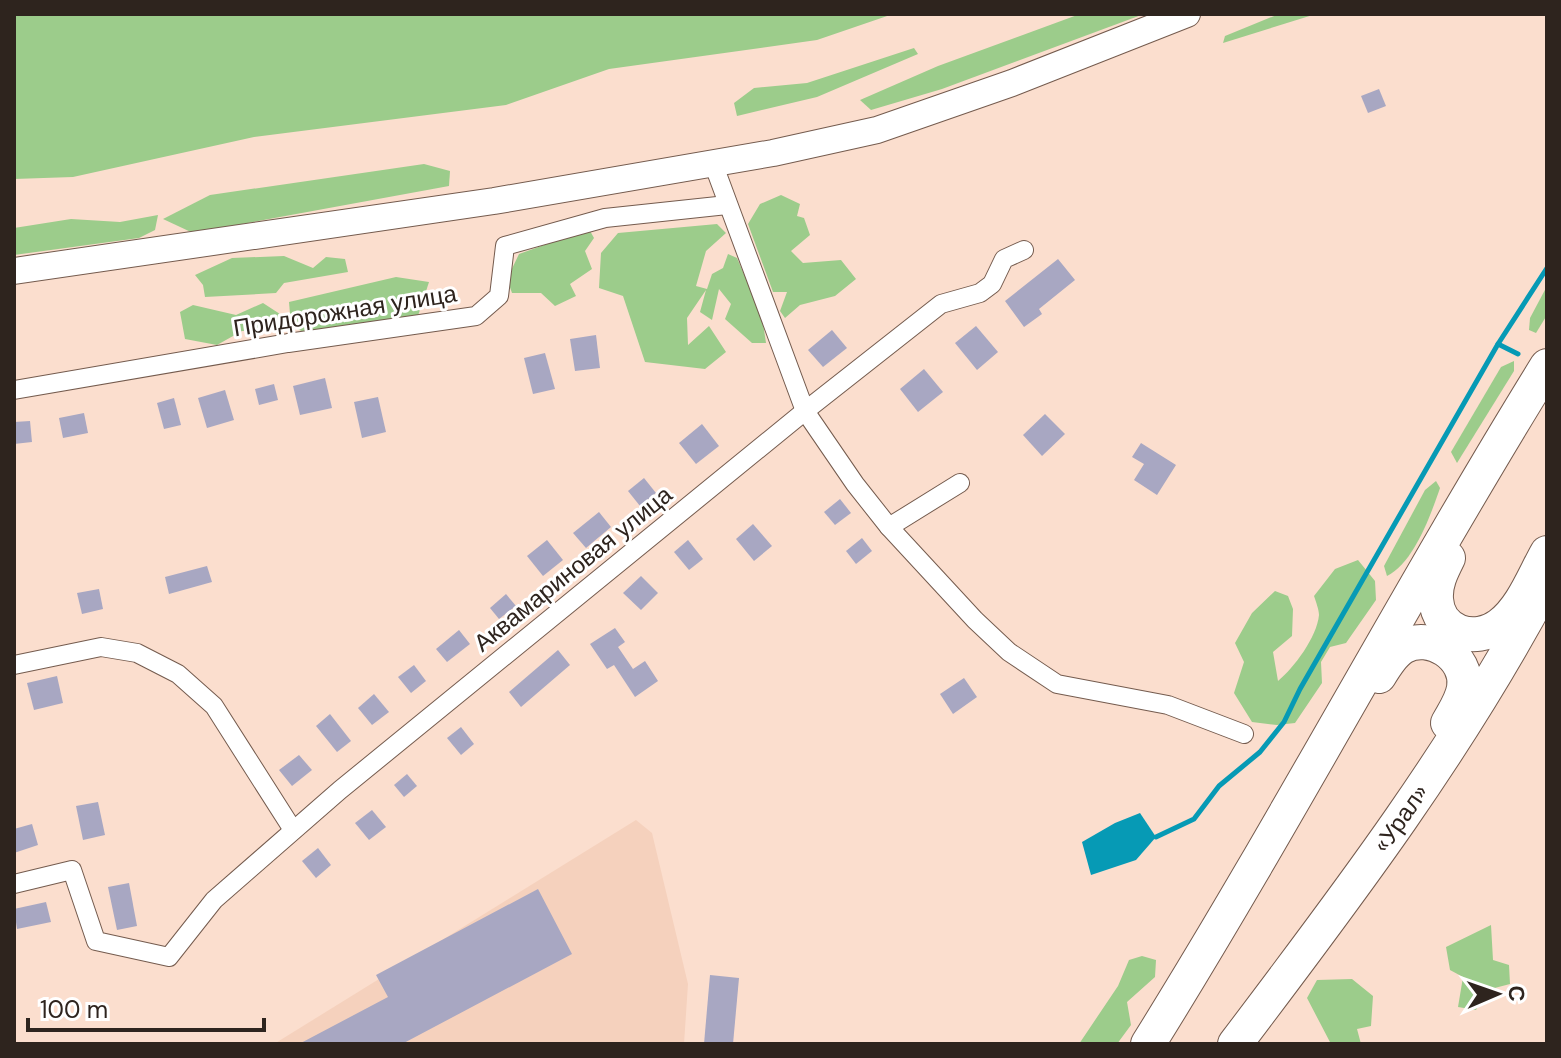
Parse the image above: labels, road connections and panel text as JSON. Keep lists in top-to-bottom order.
{
  "streets": {
    "highway": ["«Урал»"],
    "street": ["Придорожная улица", "Аквамариновая улица"]
  },
  "scale_bar": "100 m",
  "north": "right"
}
